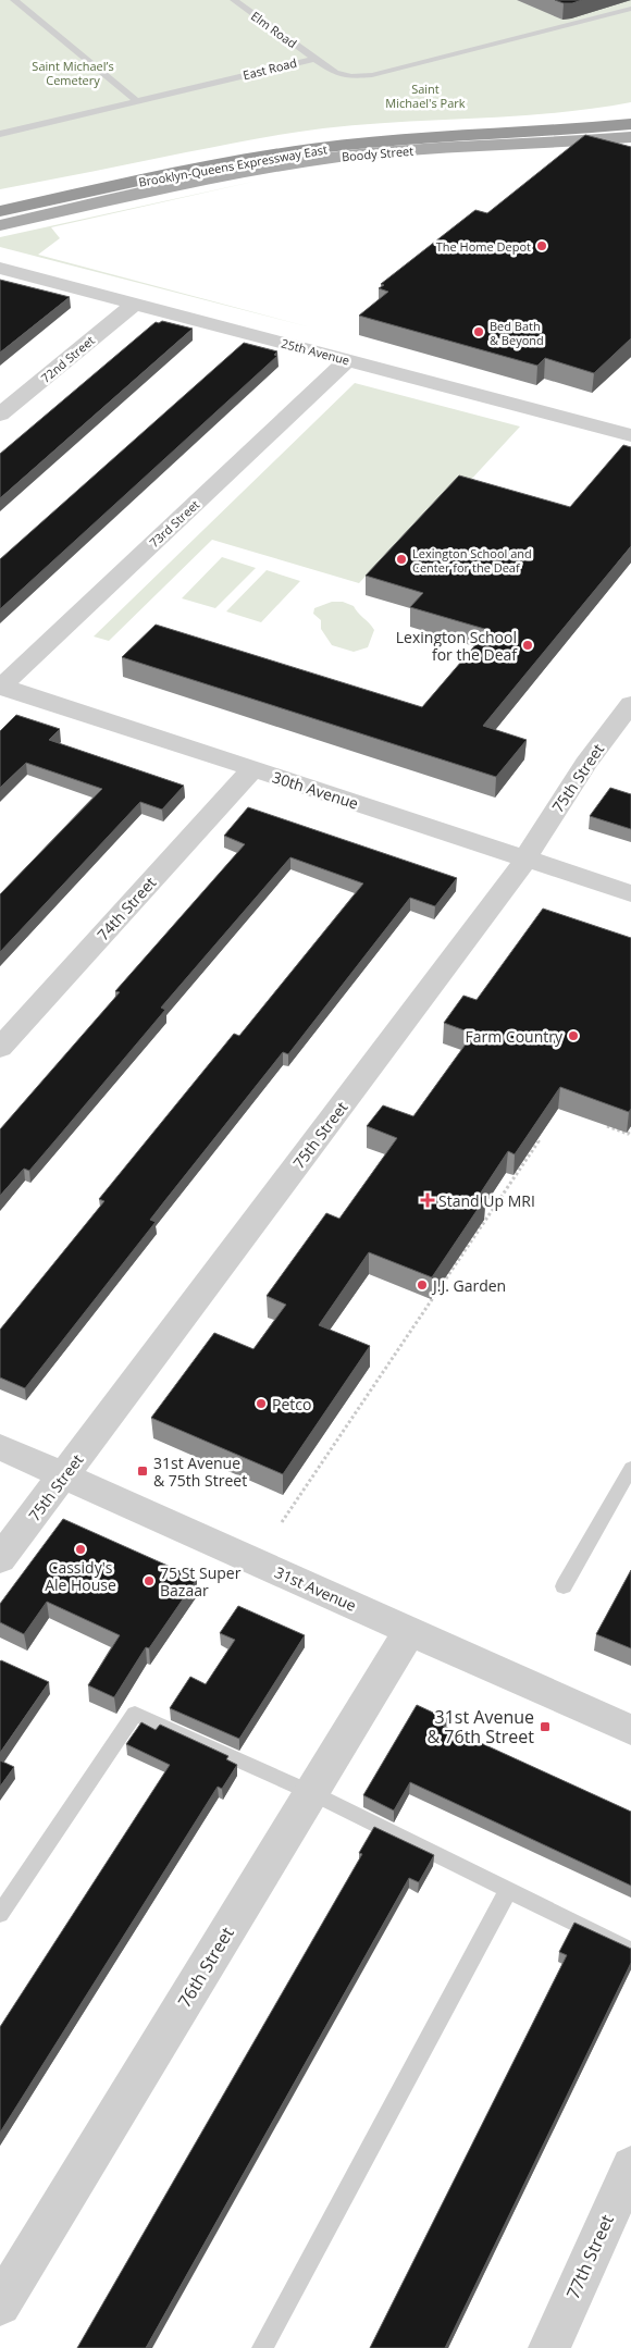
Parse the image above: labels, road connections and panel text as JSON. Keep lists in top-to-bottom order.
{
  "streets": {
    "highway": ["Brooklyn-Queens Expressway East"],
    "main road": ["Boody Street"],
    "street": [
      "25th Avenue",
      "72nd Street",
      "73rd Street",
      "75th Street",
      "30th Avenue",
      "74th Street",
      "31st Avenue",
      "76th Street",
      "77th Street"
    ],
    "lane": ["Elm Road", "East Road"]
  },
  "crossings": [
    ["Elm Road", "East Road"],
    ["25th Avenue", "72nd Street"],
    ["25th Avenue", "73rd Street"],
    ["73rd Street", "30th Avenue"],
    ["75th Street", "30th Avenue"],
    ["75th Street", "31st Avenue"],
    ["30th Avenue", "74th Street"],
    ["31st Avenue", "76th Street"]
  ],
  "parks": ["Saint Michael’s Cemetery", "Saint Michael's Park"],
  "places": {
    "other": [
      "The Home Depot",
      "Bed Bath & Beyond",
      "Lexington School and Center for the Deaf",
      "Lexington School for the Deaf",
      "Farm Country",
      "J.J. Garden",
      "Petco",
      "Cassidy's Ale House",
      "75 St Super Bazaar"
    ],
    "health": ["Stand Up MRI"],
    "transit": ["31st Avenue & 75th Street", "31st Avenue & 76th Street"]
  }
}
